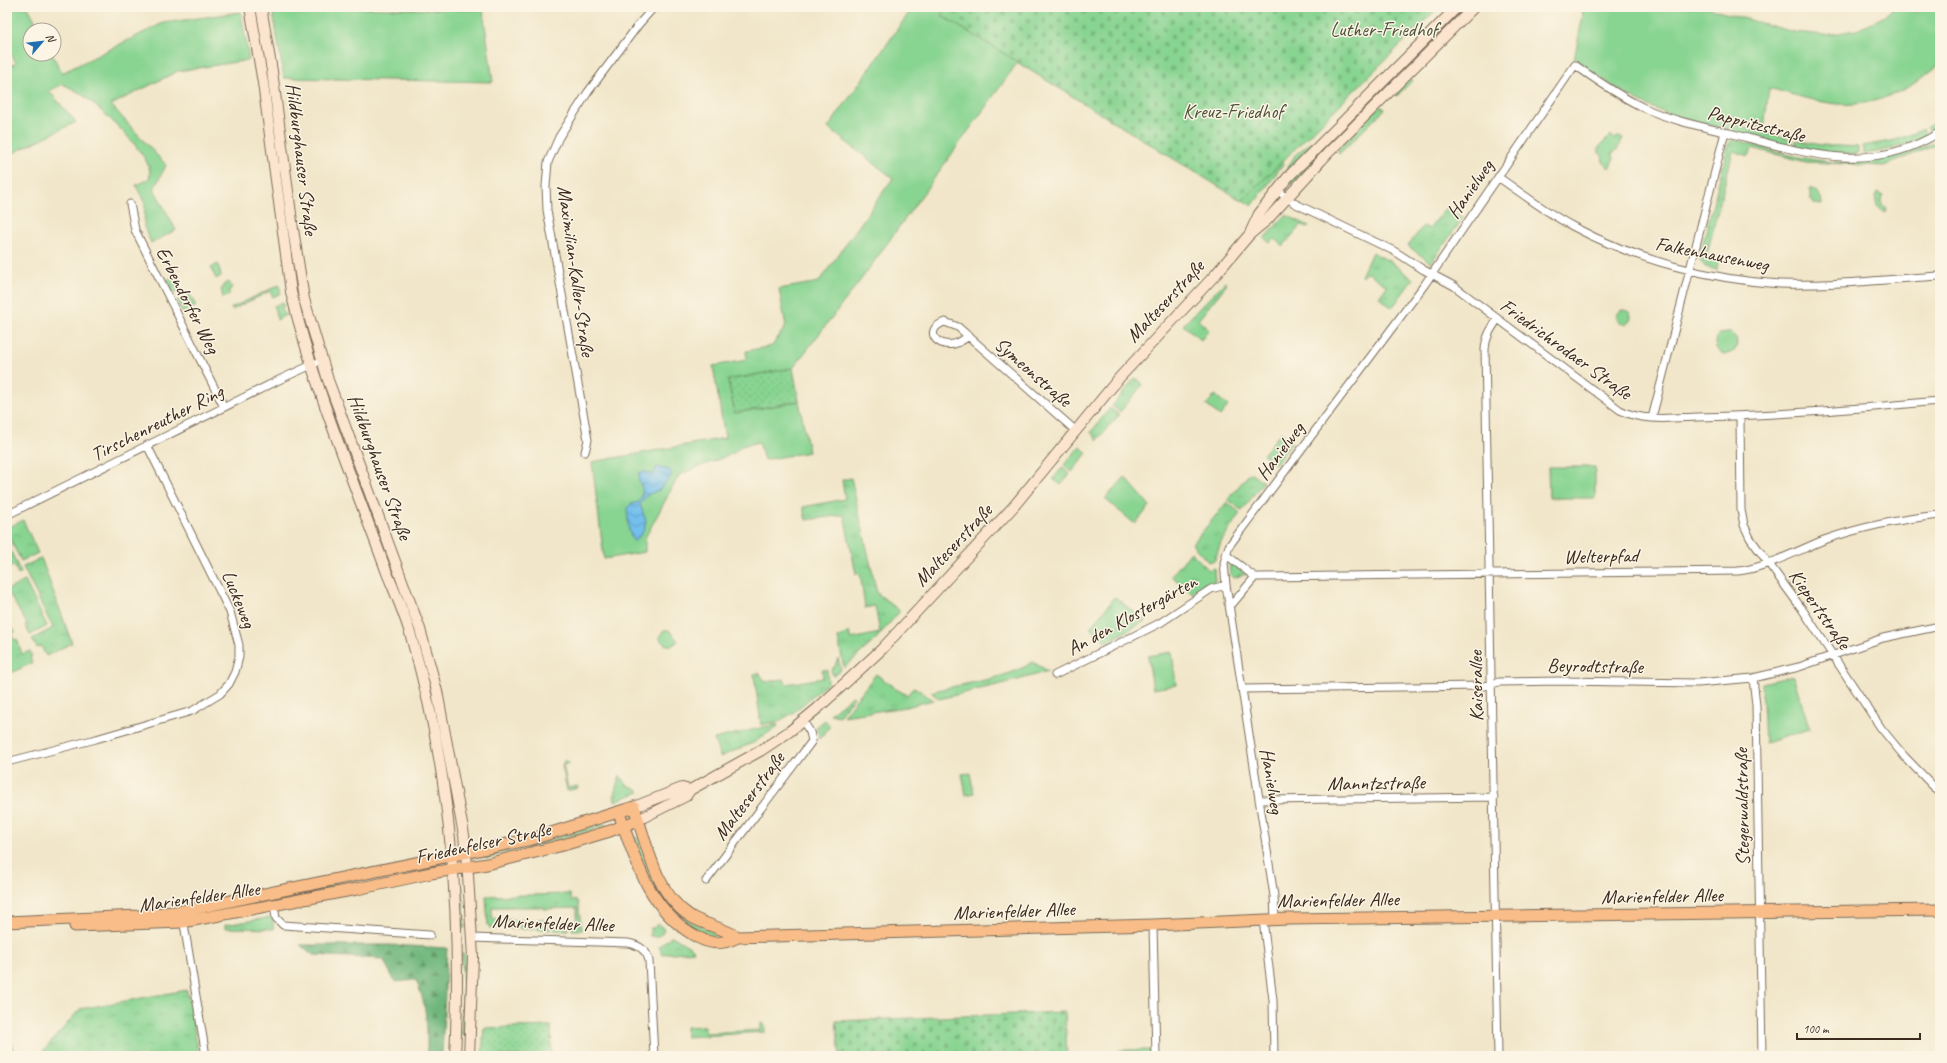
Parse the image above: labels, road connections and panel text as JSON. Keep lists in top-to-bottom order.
{
  "streets": {
    "main road": [
      "Hildburghauser Straße",
      "Malteserstraße",
      "Friedenfelser Straße",
      "Marienfelder Allee"
    ],
    "street": [
      "Pappritzstraße",
      "Hanielweg",
      "Falkenhausenweg",
      "Maximilian-Kaller-Straße",
      "Erbendorfer Weg",
      "Friedrichrodaer Straße",
      "Symeonstraße",
      "Tirschenreuther Ring",
      "Welterpfad",
      "Luckeweg",
      "Kiepertstraße",
      "An den Klostergärten",
      "Beyrodtstraße",
      "Kaiserallee",
      "Manntzstraße",
      "Stegerwaldstraße"
    ]
  },
  "crossings": [
    ["Pappritzstraße", "Hanielweg"],
    ["Hildburghauser Straße", "Tirschenreuther Ring"],
    ["Hildburghauser Straße", "Friedenfelser Straße"],
    ["Hildburghauser Straße", "Marienfelder Allee"],
    ["Hanielweg", "Falkenhausenweg"],
    ["Hanielweg", "Friedrichrodaer Straße"],
    ["Hanielweg", "An den Klostergärten"],
    ["Hanielweg", "Beyrodtstraße"],
    ["Hanielweg", "Manntzstraße"],
    ["Hanielweg", "Marienfelder Allee"],
    ["Erbendorfer Weg", "Tirschenreuther Ring"],
    ["Malteserstraße", "Friedrichrodaer Straße"],
    ["Malteserstraße", "Symeonstraße"],
    ["Malteserstraße", "Friedenfelser Straße"],
    ["Friedrichrodaer Straße", "Kiepertstraße"],
    ["Friedrichrodaer Straße", "Kaiserallee"],
    ["Tirschenreuther Ring", "Luckeweg"],
    ["Welterpfad", "Kiepertstraße"],
    ["Welterpfad", "Kaiserallee"],
    ["Kiepertstraße", "Beyrodtstraße"],
    ["Beyrodtstraße", "Kaiserallee"],
    ["Beyrodtstraße", "Stegerwaldstraße"],
    ["Kaiserallee", "Manntzstraße"],
    ["Kaiserallee", "Marienfelder Allee"],
    ["Stegerwaldstraße", "Marienfelder Allee"],
    ["Friedenfelser Straße", "Marienfelder Allee"]
  ],
  "parks": ["Luther-Friedhof", "Kreuz-Friedhof"],
  "scale_bar": "100 m",
  "north": "top right"
}
